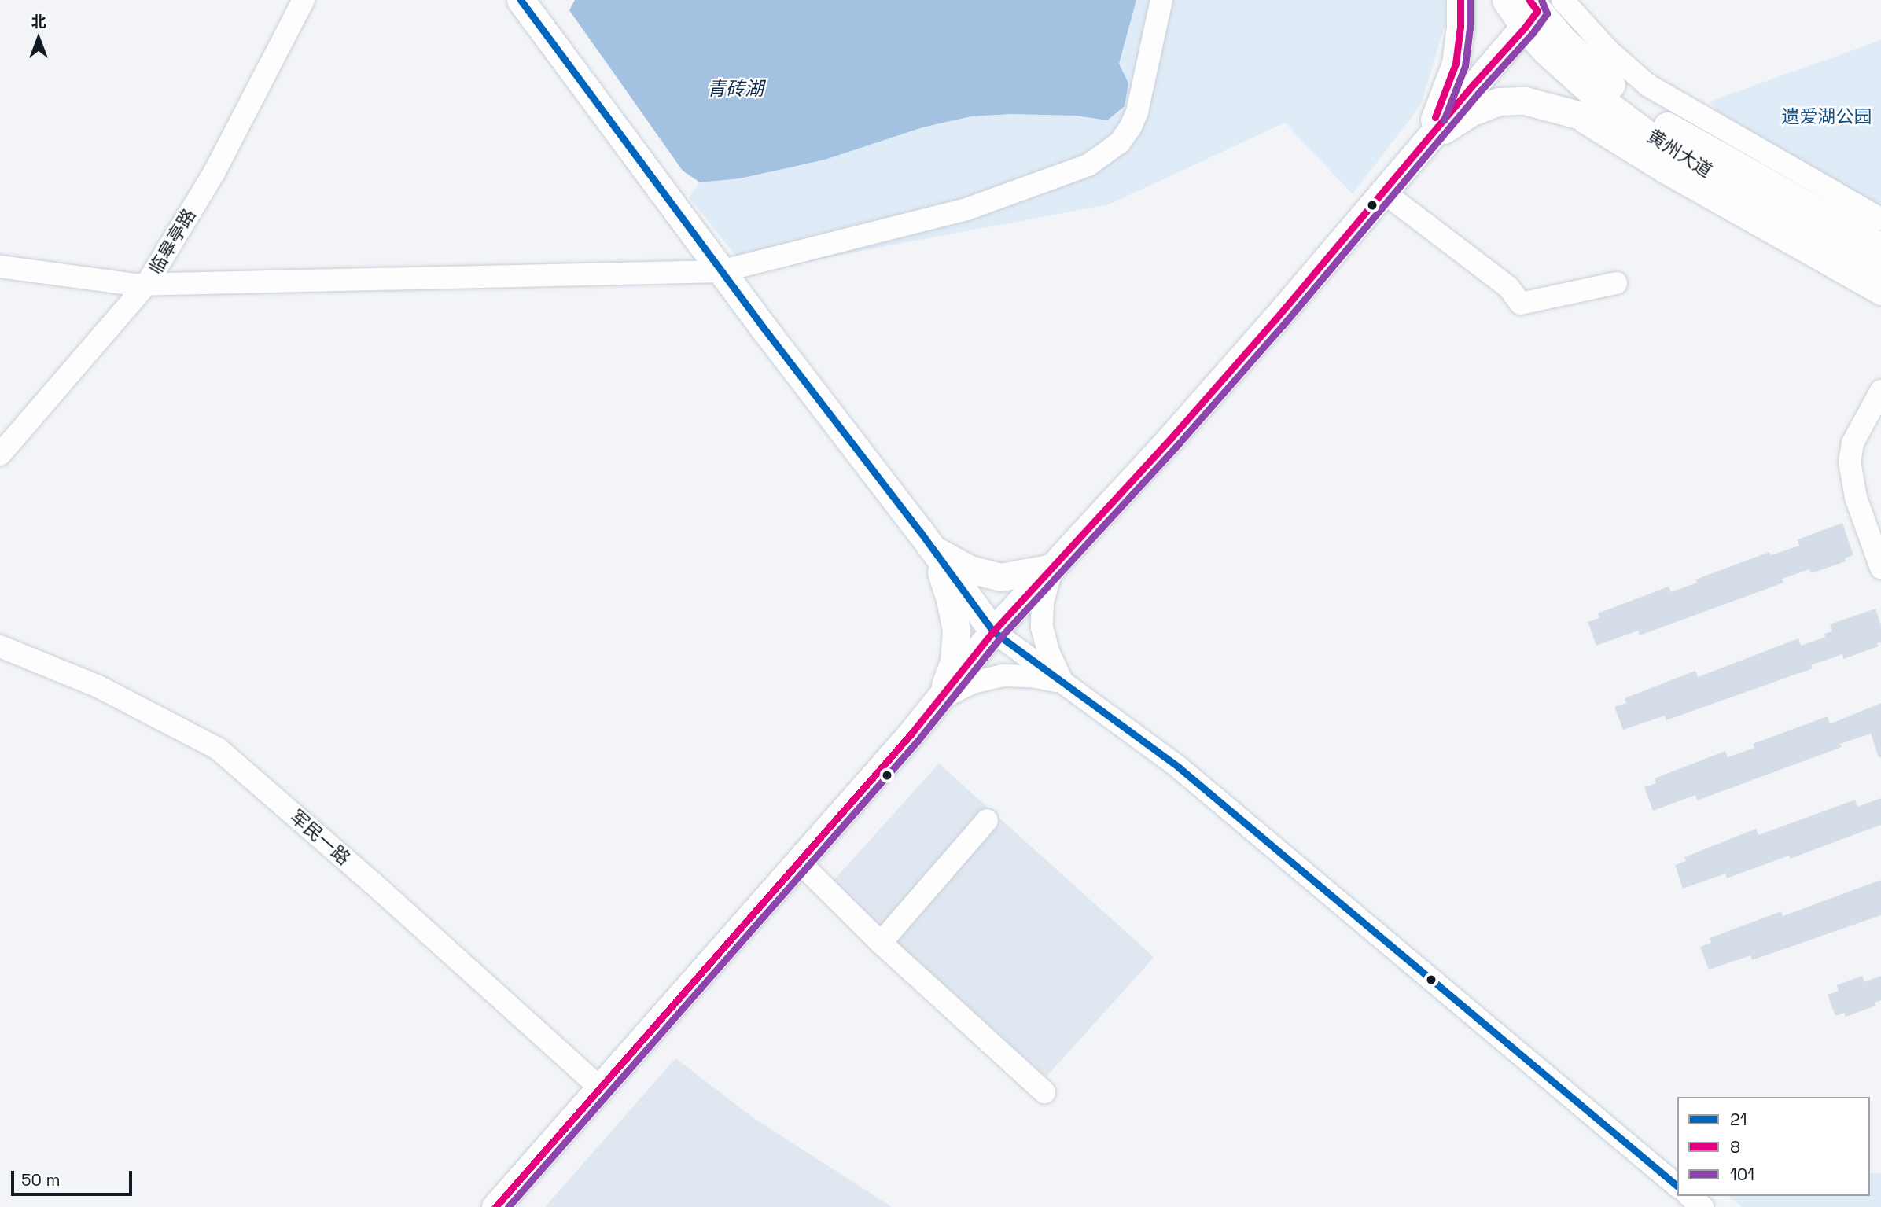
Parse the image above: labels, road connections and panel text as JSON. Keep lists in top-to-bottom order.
{
  "streets": {
    "main road": ["黄州大道"],
    "street": ["临皋亭路", "军民一路"]
  },
  "water": ["青砖湖"],
  "parks": ["遗爱湖公园"],
  "lines": ["transit line 21", "transit line 8", "transit line 101"],
  "legend": ["21", "8", "101"],
  "scale_bar": "50 m",
  "north": "top"
}
